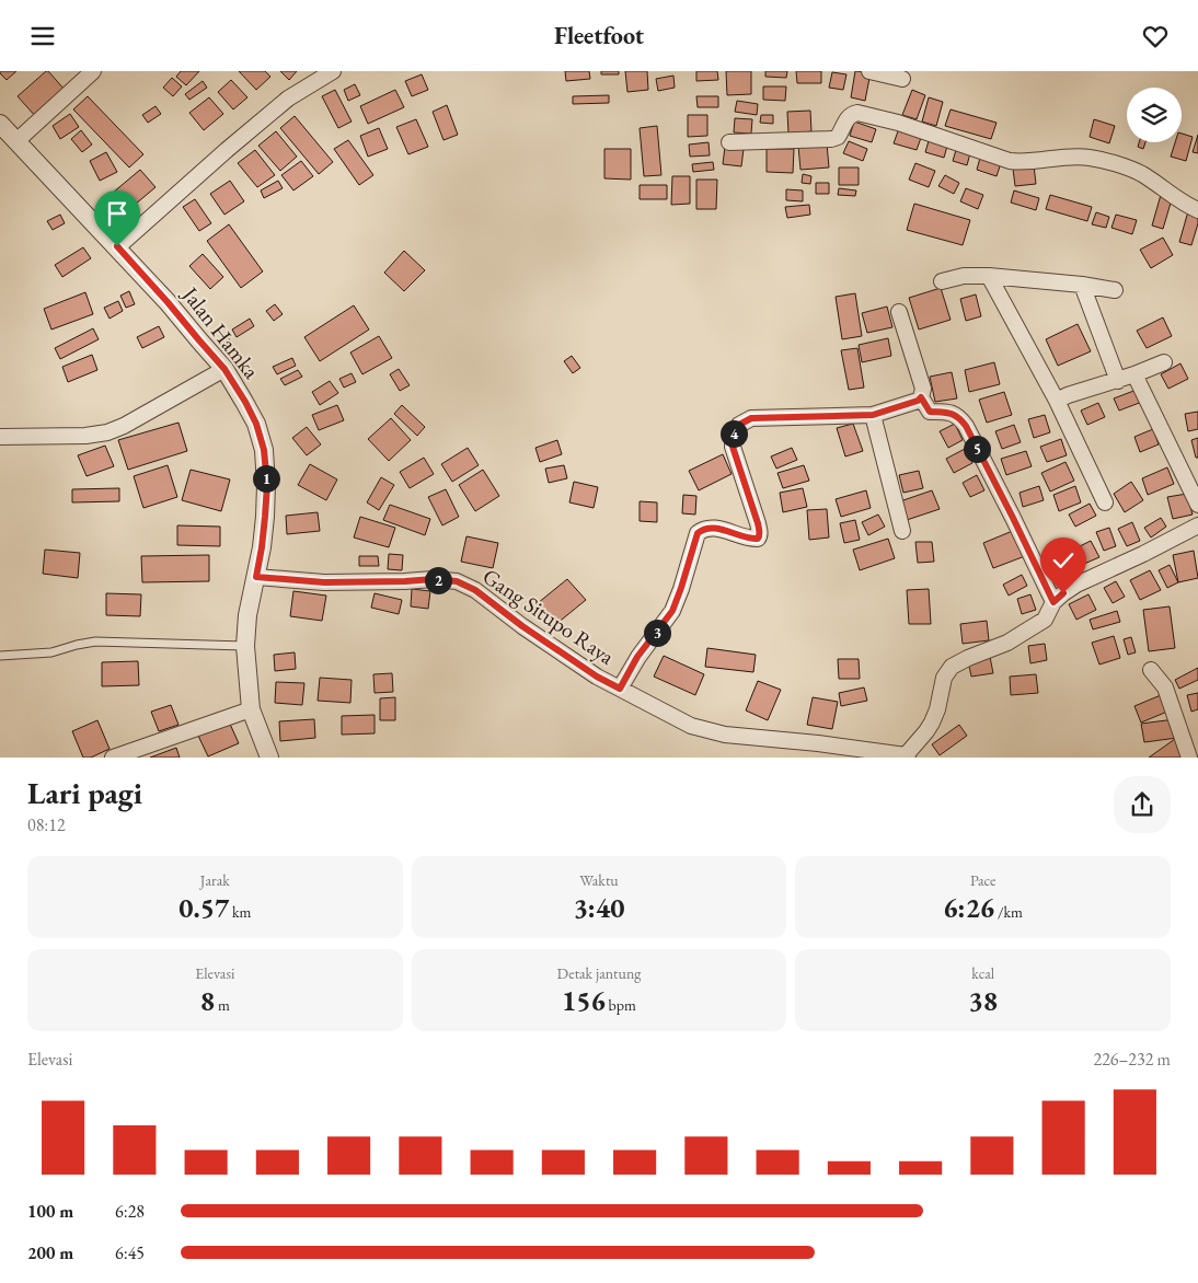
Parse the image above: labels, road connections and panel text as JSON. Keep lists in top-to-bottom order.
{
  "streets": {
    "street": ["Jalan Hamka", "Gang Situpo Raya"]
  },
  "crossings": [
    ["Jalan Hamka", "Gang Situpo Raya"]
  ],
  "page": {
    "header": "Fleetfoot",
    "pins": [
      "4",
      "5",
      "1",
      "2",
      "3"
    ],
    "heading": ["Lari pagi", "08:12"],
    "stats": [
      ["Jarak", "0.57 km"],
      ["Waktu", "3:40"],
      ["Pace", "6:26 /km"],
      ["Elevasi", "8 m"],
      ["Detak jantung", "156 bpm"],
      ["kcal", "38"]
    ],
    "chart": ["Elevasi", "226–232 m"],
    "list": [
      {
        "name": "100 m",
        "note": "6:28"
      },
      {
        "name": "200 m",
        "note": "6:45"
      }
    ]
  }
}
